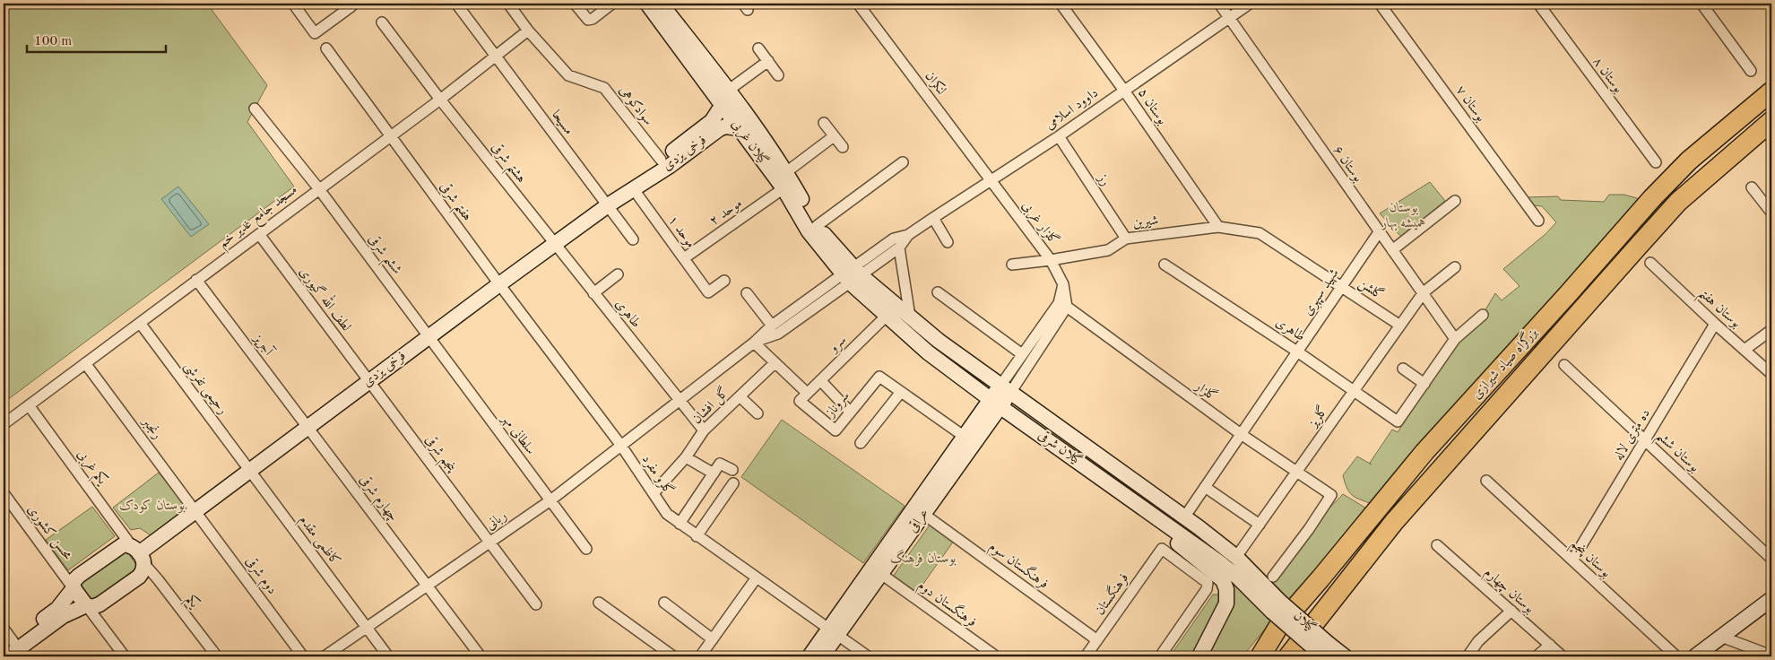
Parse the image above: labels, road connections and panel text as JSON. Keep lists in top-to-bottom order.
{
  "streets": {
    "highway": ["بزرگراه صیاد شیرازی"],
    "main road": [
      "گیلان غربی",
      "فرخی یزدی",
      "گیلان شرقی",
      "عراقی",
      "گیلان"
    ],
    "street": [
      "بوستان ۸",
      "لنکران",
      "بوستان ۷",
      "سوادکوهی",
      "بوستان ۵",
      "داوود اسلامی",
      "مسیحا",
      "هشتم شرقی",
      "بوستان ۶",
      "رز",
      "هفتم شرقی",
      "موحد ۲",
      "مسجد جامع غدیر خم",
      "شیرین",
      "گلزار غربی",
      "موحد ۱",
      "ششم شرقی",
      "گلشن",
      "شهید سپهری",
      "لطف الله گیوری",
      "بوستان هفتم",
      "طاهری",
      "سرو",
      "آجرپز",
      "رحیمی تفرشی",
      "گلزار",
      "سروناز",
      "گل افشان",
      "گلریز",
      "رنجبر",
      "سلطانی مهر",
      "ده متری لاله",
      "بوستان ششم",
      "پنجم شرقی",
      "یکم غربی",
      "گلرو مفرد",
      "چهارم شرقی",
      "ربانی",
      "محسن کشوری",
      "کاظمی مقدم",
      "بوستان پنجم",
      "فرهنگستان سوم",
      "دوم شرقی",
      "بوستان چهارم",
      "فرهنگستان",
      "یکم",
      "فرهنگستان دوم"
    ]
  },
  "crossings": [
    ["لنکران", "داوود اسلامی"],
    ["لنکران", "گلزار غربی"],
    ["سوادکوهی", "فرخی یزدی"],
    ["سوادکوهی", "مسجد جامع غدیر خم"],
    ["بوستان ۵", "داوود اسلامی"],
    ["بوستان ۵", "شیرین"],
    ["داوود اسلامی", "گیلان غربی"],
    ["داوود اسلامی", "بوستان ۶"],
    ["داوود اسلامی", "رز"],
    ["داوود اسلامی", "گلزار غربی"],
    ["داوود اسلامی", "طاهری"],
    ["داوود اسلامی", "گیلان شرقی"],
    ["داوود اسلامی", "ربانی"],
    ["مسیحا", "فرخی یزدی"],
    ["مسیحا", "مسجد جامع غدیر خم"],
    ["گیلان غربی", "فرخی یزدی"],
    ["گیلان غربی", "موحد ۲"],
    ["گیلان غربی", "گیلان شرقی"],
    ["فرخی یزدی", "هشتم شرقی"],
    ["فرخی یزدی", "هفتم شرقی"],
    ["فرخی یزدی", "موحد ۱"],
    ["فرخی یزدی", "ششم شرقی"],
    ["فرخی یزدی", "لطف الله گیوری"],
    ["فرخی یزدی", "طاهری"],
    ["فرخی یزدی", "آجرپز"],
    ["فرخی یزدی", "رحیمی تفرشی"],
    ["فرخی یزدی", "رنجبر"],
    ["فرخی یزدی", "سلطانی مهر"],
    ["فرخی یزدی", "پنجم شرقی"],
    ["فرخی یزدی", "یکم غربی"],
    ["فرخی یزدی", "گلرو مفرد"],
    ["فرخی یزدی", "چهارم شرقی"],
    ["فرخی یزدی", "کاظمی مقدم"],
    ["فرخی یزدی", "دوم شرقی"],
    ["فرخی یزدی", "یکم"],
    ["هشتم شرقی", "مسجد جامع غدیر خم"],
    ["هشتم شرقی", "طاهری"],
    ["بوستان ۶", "شهید سپهری"],
    ["بوستان ۶", "گلریز"],
    ["رز", "شیرین"],
    ["هفتم شرقی", "مسجد جامع غدیر خم"],
    ["هفتم شرقی", "گلرو مفرد"],
    ["موحد ۲", "موحد ۱"],
    ["مسجد جامع غدیر خم", "ششم شرقی"],
    ["مسجد جامع غدیر خم", "لطف الله گیوری"],
    ["مسجد جامع غدیر خم", "آجرپز"],
    ["مسجد جامع غدیر خم", "رحیمی تفرشی"],
    ["مسجد جامع غدیر خم", "رنجبر"],
    ["مسجد جامع غدیر خم", "یکم غربی"],
    ["شیرین", "گلزار غربی"],
    ["شیرین", "گلشن"],
    ["ششم شرقی", "سلطانی مهر"],
    ["گلشن", "شهید سپهری"],
    ["گلشن", "گلریز"],
    ["شهید سپهری", "طاهری"],
    ["شهید سپهری", "گلزار"],
    ["شهید سپهری", "گیلان شرقی"],
    ["لطف الله گیوری", "پنجم شرقی"],
    ["بوستان هفتم", "ده متری لاله"],
    ["طاهری", "گل افشان"],
    ["طاهری", "گلریز"],
    ["طاهری", "ربانی"],
    ["سرو", "سروناز"],
    ["سرو", "گیلان شرقی"],
    ["آجرپز", "چهارم شرقی"],
    ["بزرگراه صیاد شیرازی", "گیلان شرقی"],
    ["بزرگراه صیاد شیرازی", "گیلان"],
    ["رحیمی تفرشی", "کاظمی مقدم"],
    ["گلزار", "گلریز"],
    ["سروناز", "عراقی"],
    ["گل افشان", "گلرو مفرد"],
    ["گلریز", "گیلان شرقی"],
    ["رنجبر", "دوم شرقی"],
    ["سلطانی مهر", "ربانی"],
    ["ده متری لاله", "بوستان ششم"],
    ["ده متری لاله", "بوستان پنجم"],
    ["گیلان شرقی", "عراقی"],
    ["گیلان شرقی", "گیلان"],
    ["پنجم شرقی", "ربانی"],
    ["یکم غربی", "یکم"],
    ["گلرو مفرد", "ربانی"],
    ["گلرو مفرد", "عراقی"],
    ["چهارم شرقی", "ربانی"],
    ["ربانی", "کاظمی مقدم"],
    ["عراقی", "فرهنگستان سوم"],
    ["عراقی", "فرهنگستان دوم"],
    ["فرهنگستان سوم", "فرهنگستان"]
  ],
  "parks": ["بوستان همیشه بهار", "بوستان کودک", "بوستان فرهنگ"],
  "scale_bar": "100 m"
}
